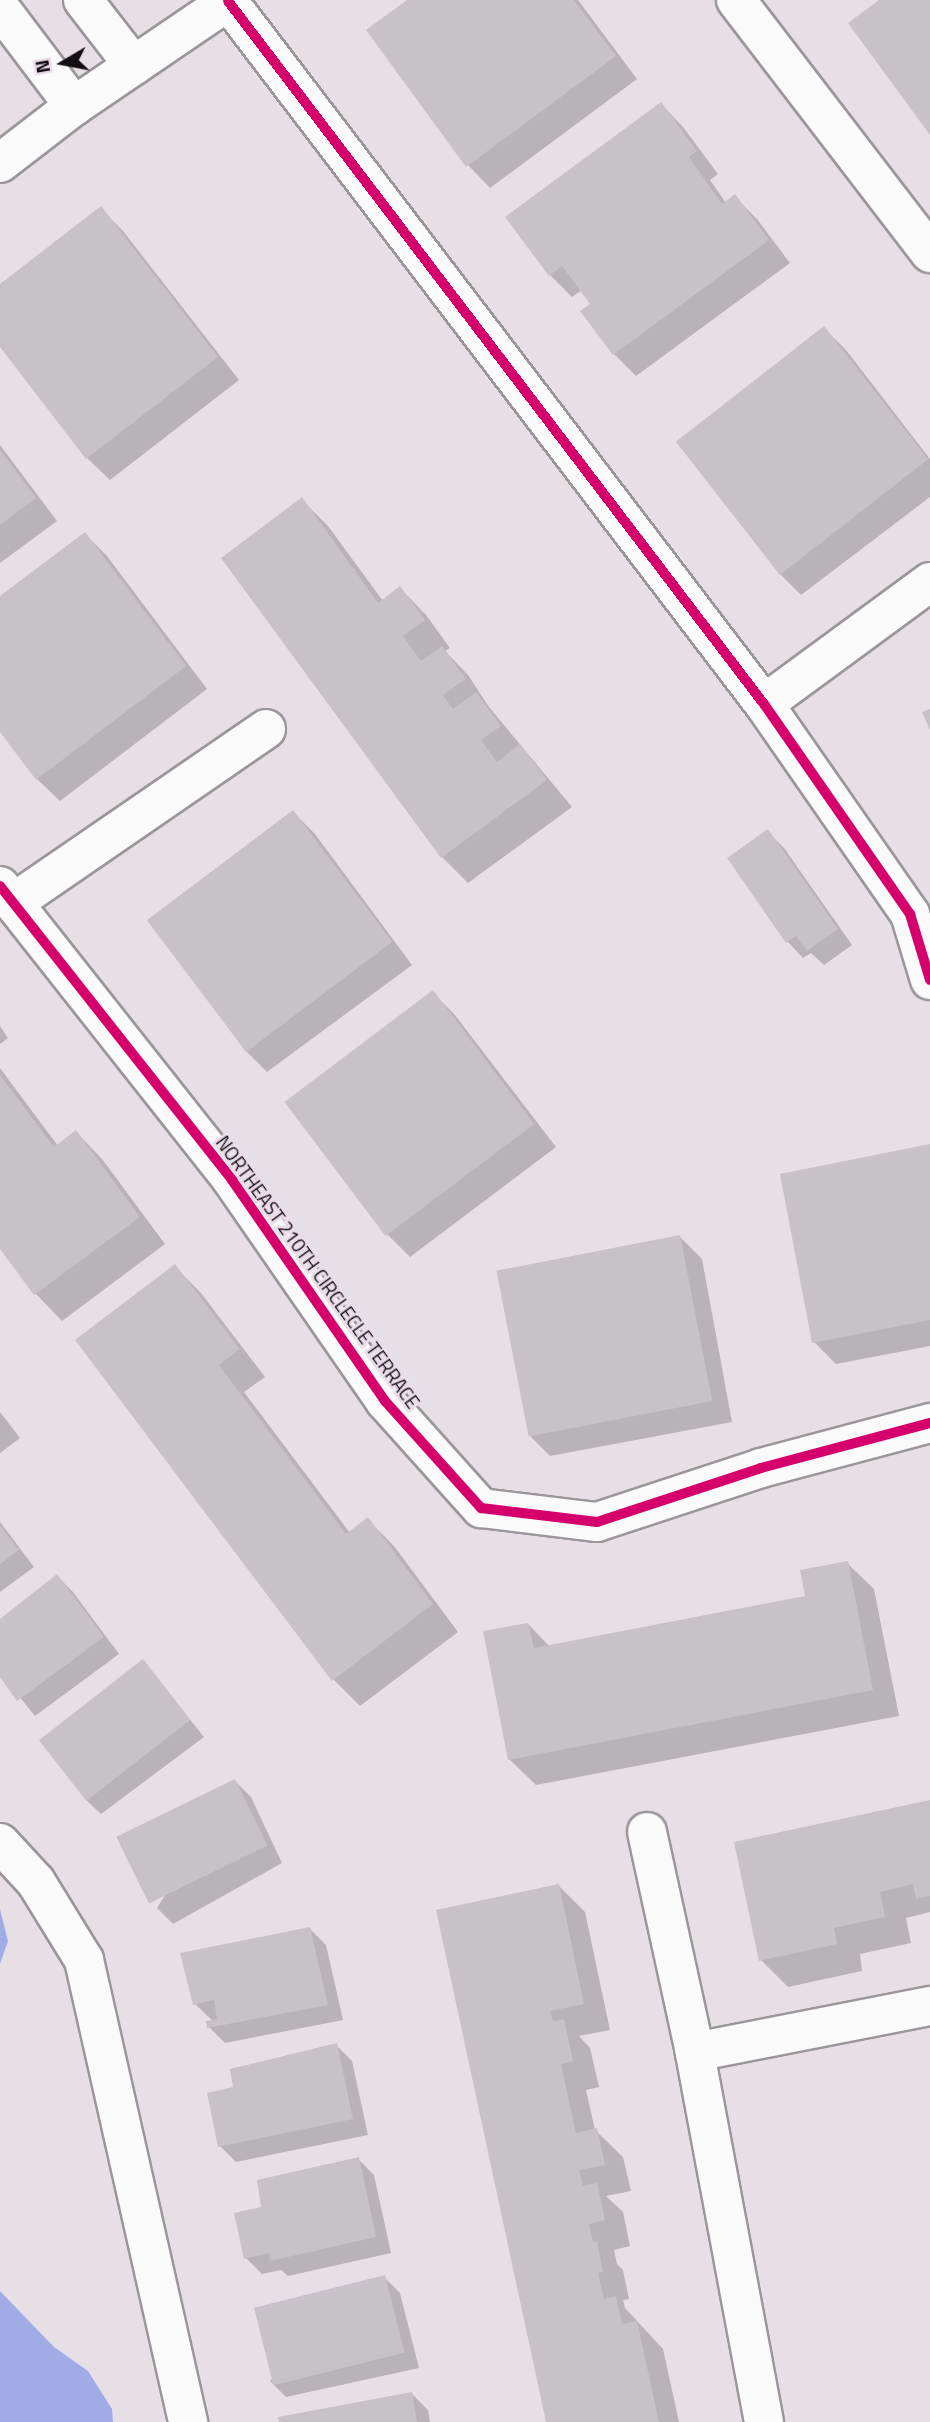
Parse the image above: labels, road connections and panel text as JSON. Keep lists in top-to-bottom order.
{
  "streets": {
    "street": ["NORTHEAST 210TH CIRCLECLE TERRACE"]
  },
  "north": "left"
}
